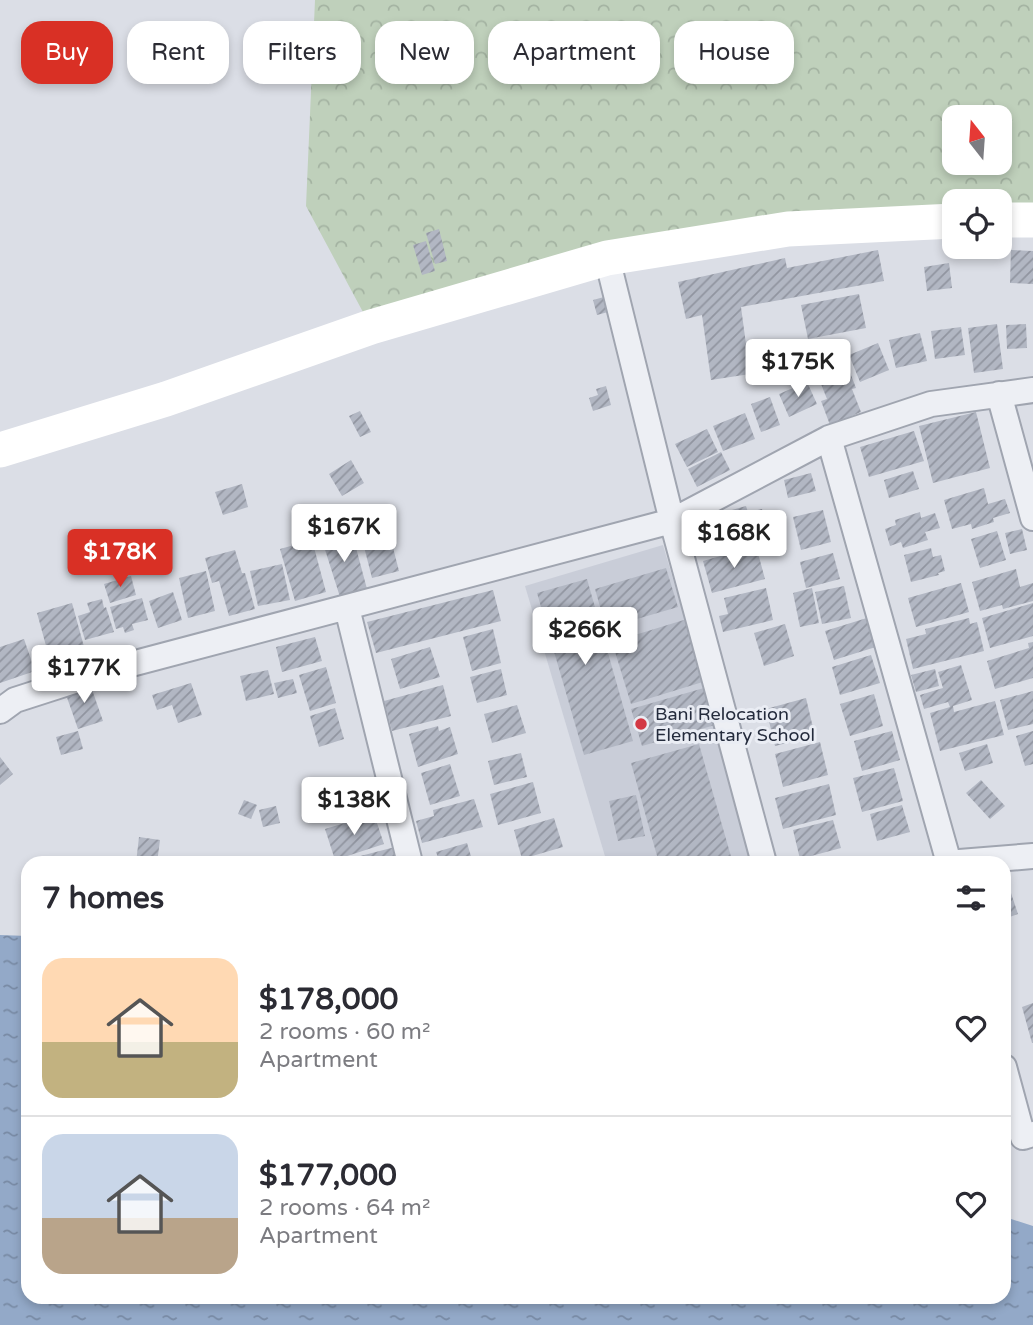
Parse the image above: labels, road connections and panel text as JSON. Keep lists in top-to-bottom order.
{
  "places": ["Bani Relocation Elementary School"],
  "north": "top",
  "page": {
    "chip": [
      "Buy",
      "Rent",
      "Filters",
      "New",
      "Apartment",
      "House"
    ],
    "price": [
      "$175K",
      "$167K",
      "$168K",
      "$178K",
      "$266K",
      "$177K",
      "$138K"
    ],
    "heading": "7 homes",
    "list": [
      {
        "name": "$178,000",
        "note": "2 rooms · 60 m² · Apartment"
      },
      {
        "name": "$177,000",
        "note": "2 rooms · 64 m² · Apartment"
      }
    ]
  }
}
